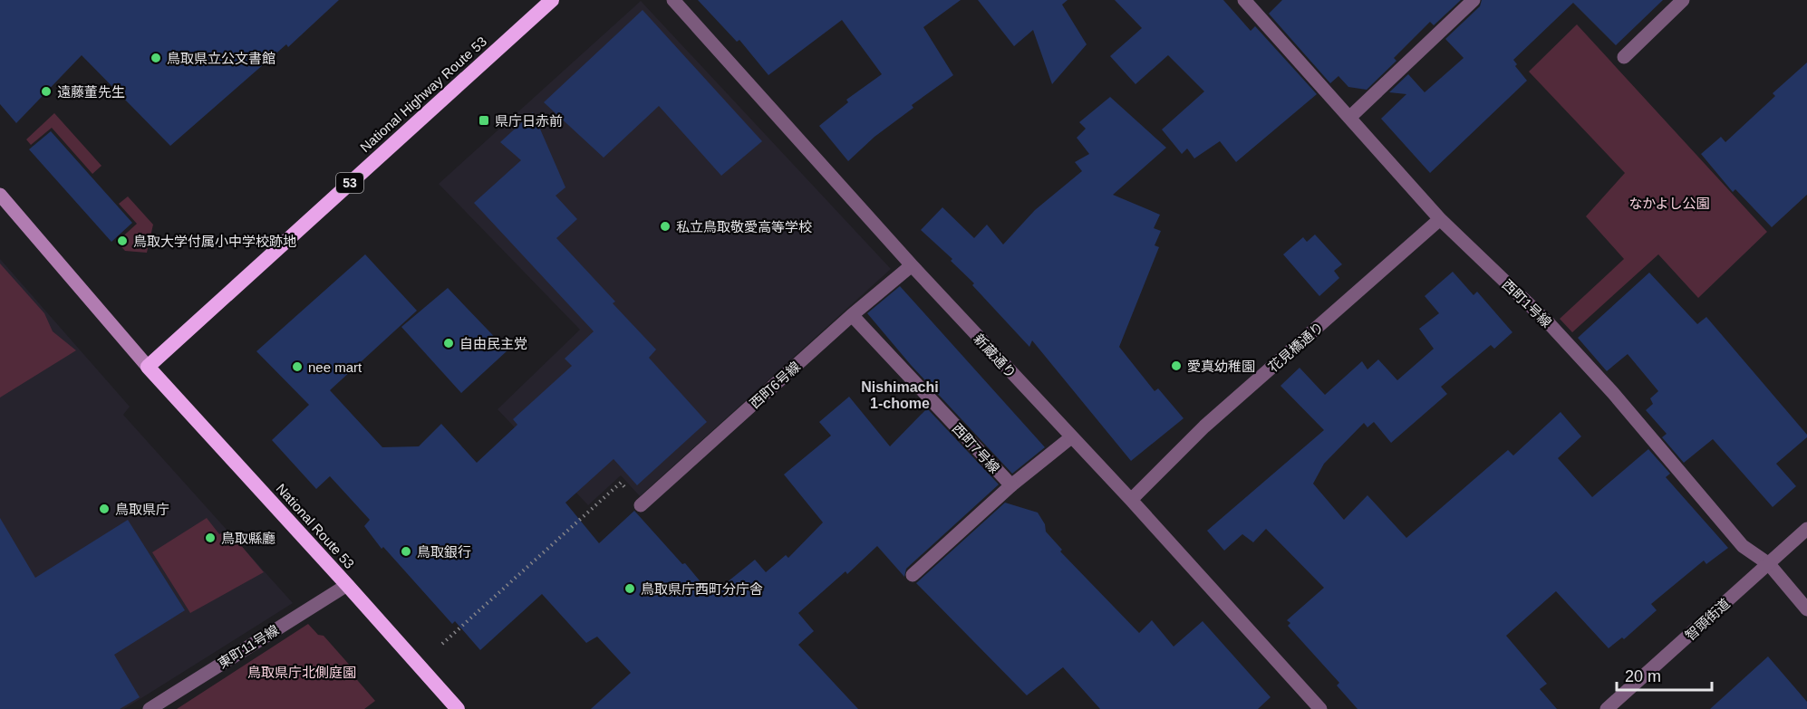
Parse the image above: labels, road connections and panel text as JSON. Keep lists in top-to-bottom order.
{
  "streets": {
    "highway": ["National Highway Route 53", "53", "National Route 53"],
    "street": [
      "西町1号線",
      "花見橋通り",
      "新蔵通り",
      "西町6号線",
      "西町7号線",
      "智頭街道",
      "東町11号線"
    ]
  },
  "crossings": [
    ["National Highway Route 53", "National Route 53"],
    ["西町1号線", "花見橋通り"],
    ["西町1号線", "智頭街道"],
    ["花見橋通り", "新蔵通り"],
    ["新蔵通り", "西町6号線"],
    ["西町6号線", "西町7号線"],
    ["National Route 53", "東町11号線"]
  ],
  "districts": ["Nishimachi 1-chome"],
  "parks": ["なかよし公園", "鳥取県庁北側庭園"],
  "places": {
    "other": [
      "鳥取県立公文書館",
      "遠藤董先生",
      "私立鳥取敬愛高等学校",
      "鳥取大学付属小中学校跡地",
      "自由民主党",
      "愛真幼稚園",
      "nee mart",
      "鳥取県庁",
      "鳥取縣廳",
      "鳥取銀行",
      "鳥取県庁西町分庁舎"
    ],
    "transit": ["県庁日赤前"]
  },
  "scale_bar": "20 m"
}
